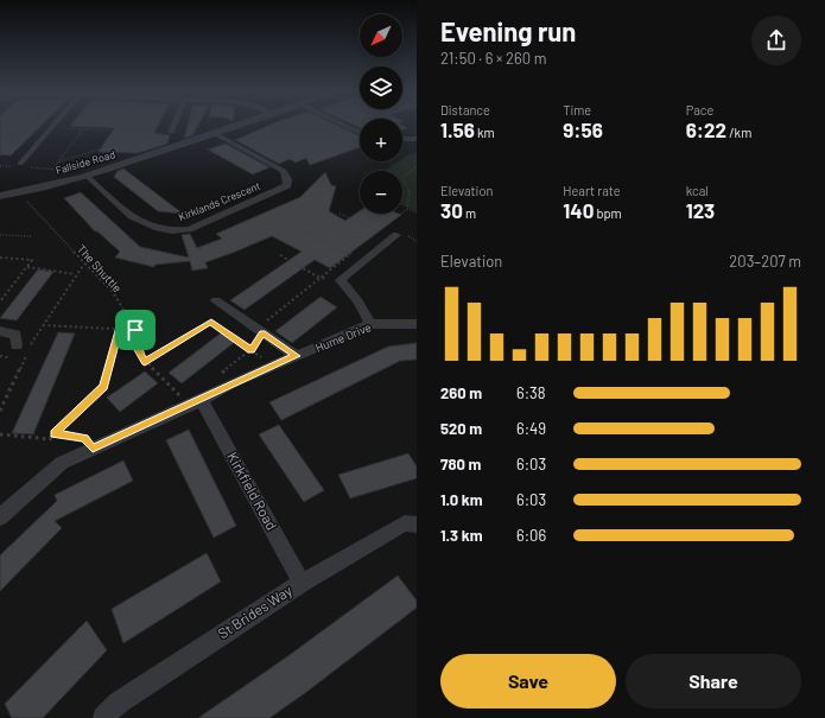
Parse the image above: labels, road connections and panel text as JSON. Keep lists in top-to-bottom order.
{
  "streets": {
    "street": [
      "Fallside Road",
      "Kirklands Crescent",
      "Hume Drive",
      "Kirkfield Road",
      "St Brides Way"
    ],
    "path": ["The Shuttle"]
  },
  "crossings": [
    ["Fallside Road", "Kirklands Crescent"],
    ["Fallside Road", "The Shuttle"],
    ["The Shuttle", "Hume Drive"],
    ["The Shuttle", "Kirkfield Road"],
    ["Hume Drive", "Kirkfield Road"],
    ["Kirkfield Road", "St Brides Way"]
  ],
  "north": "bottom left",
  "page": {
    "heading": ["Evening run", "21:50 · 6 × 260 m"],
    "map_buttons": ["+", "−"],
    "stats": [
      ["Distance", "1.56 km"],
      ["Time", "9:56"],
      ["Pace", "6:22 /km"],
      ["Elevation", "30 m"],
      ["Heart rate", "140 bpm"],
      ["kcal", "123"]
    ],
    "chart": ["Elevation", "203–207 m"],
    "list": [
      {
        "name": "260 m",
        "note": "6:38"
      },
      {
        "name": "520 m",
        "note": "6:49"
      },
      {
        "name": "780 m",
        "note": "6:03"
      },
      {
        "name": "1.0 km",
        "note": "6:03"
      },
      {
        "name": "1.3 km",
        "note": "6:06"
      }
    ],
    "buttons": ["Save", "Share"]
  }
}
